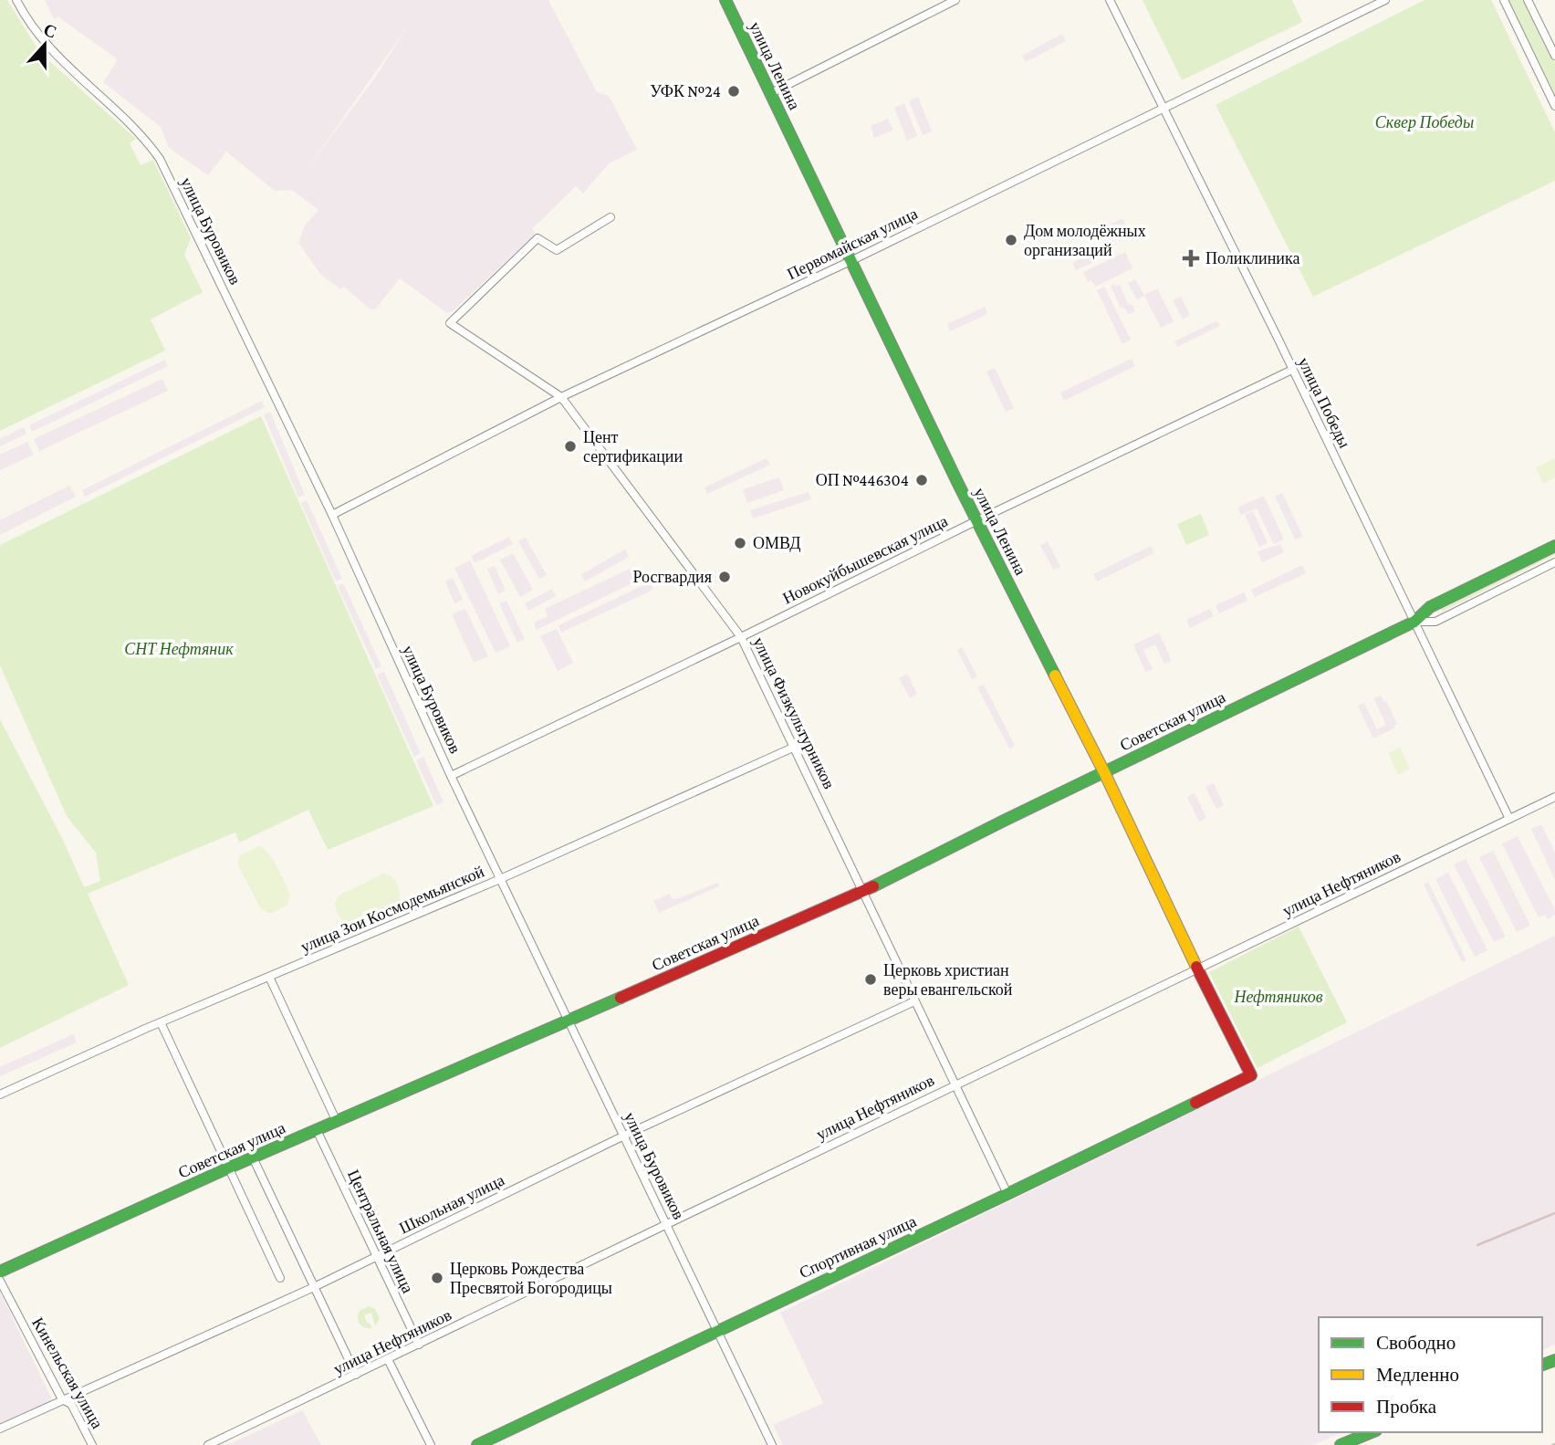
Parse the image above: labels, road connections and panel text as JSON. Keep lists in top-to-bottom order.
{
  "streets": {
    "street": [
      "улица Ленина",
      "улица Буровиков",
      "Первомайская улица",
      "улица Победы",
      "Новокуйбышевская улица",
      "улица Физкультурников",
      "Советская улица",
      "улица Нефтяников",
      "улица Зои Космодемьянской",
      "Школьная улица",
      "Центральная улица",
      "Спортивная улица",
      "Кинельская улица"
    ]
  },
  "crossings": [
    ["улица Ленина", "Первомайская улица"],
    ["улица Ленина", "Новокуйбышевская улица"],
    ["улица Ленина", "Советская улица"],
    ["улица Ленина", "улица Нефтяников"],
    ["улица Ленина", "Спортивная улица"],
    ["улица Буровиков", "Первомайская улица"],
    ["улица Буровиков", "Новокуйбышевская улица"],
    ["улица Буровиков", "Советская улица"],
    ["улица Буровиков", "улица Нефтяников"],
    ["улица Буровиков", "улица Зои Космодемьянской"],
    ["улица Буровиков", "Школьная улица"],
    ["улица Буровиков", "Спортивная улица"],
    ["Первомайская улица", "улица Победы"],
    ["Первомайская улица", "улица Физкультурников"],
    ["улица Победы", "Новокуйбышевская улица"],
    ["улица Победы", "Советская улица"],
    ["улица Победы", "улица Нефтяников"],
    ["Новокуйбышевская улица", "улица Физкультурников"],
    ["улица Физкультурников", "Советская улица"],
    ["улица Физкультурников", "улица Нефтяников"],
    ["улица Физкультурников", "улица Зои Космодемьянской"],
    ["улица Физкультурников", "Школьная улица"],
    ["улица Физкультурников", "Спортивная улица"],
    ["Советская улица", "Центральная улица"],
    ["улица Нефтяников", "Центральная улица"],
    ["Школьная улица", "Центральная улица"],
    ["Школьная улица", "Кинельская улица"]
  ],
  "parks": ["Сквер Победы", "СНТ Нефтяник", "Нефтяников"],
  "places": {
    "other": [
      "УФК №24",
      "Дом молодёжных организаций",
      "Цент сертификации",
      "ОП №446304",
      "ОМВД",
      "Росгвардия",
      "Церковь христиан веры евангельской",
      "Церковь Рождества Пресвятой Богородицы"
    ],
    "health": ["Поликлиника"]
  },
  "legend": ["Свободно", "Медленно", "Пробка"],
  "north": "top"
}
